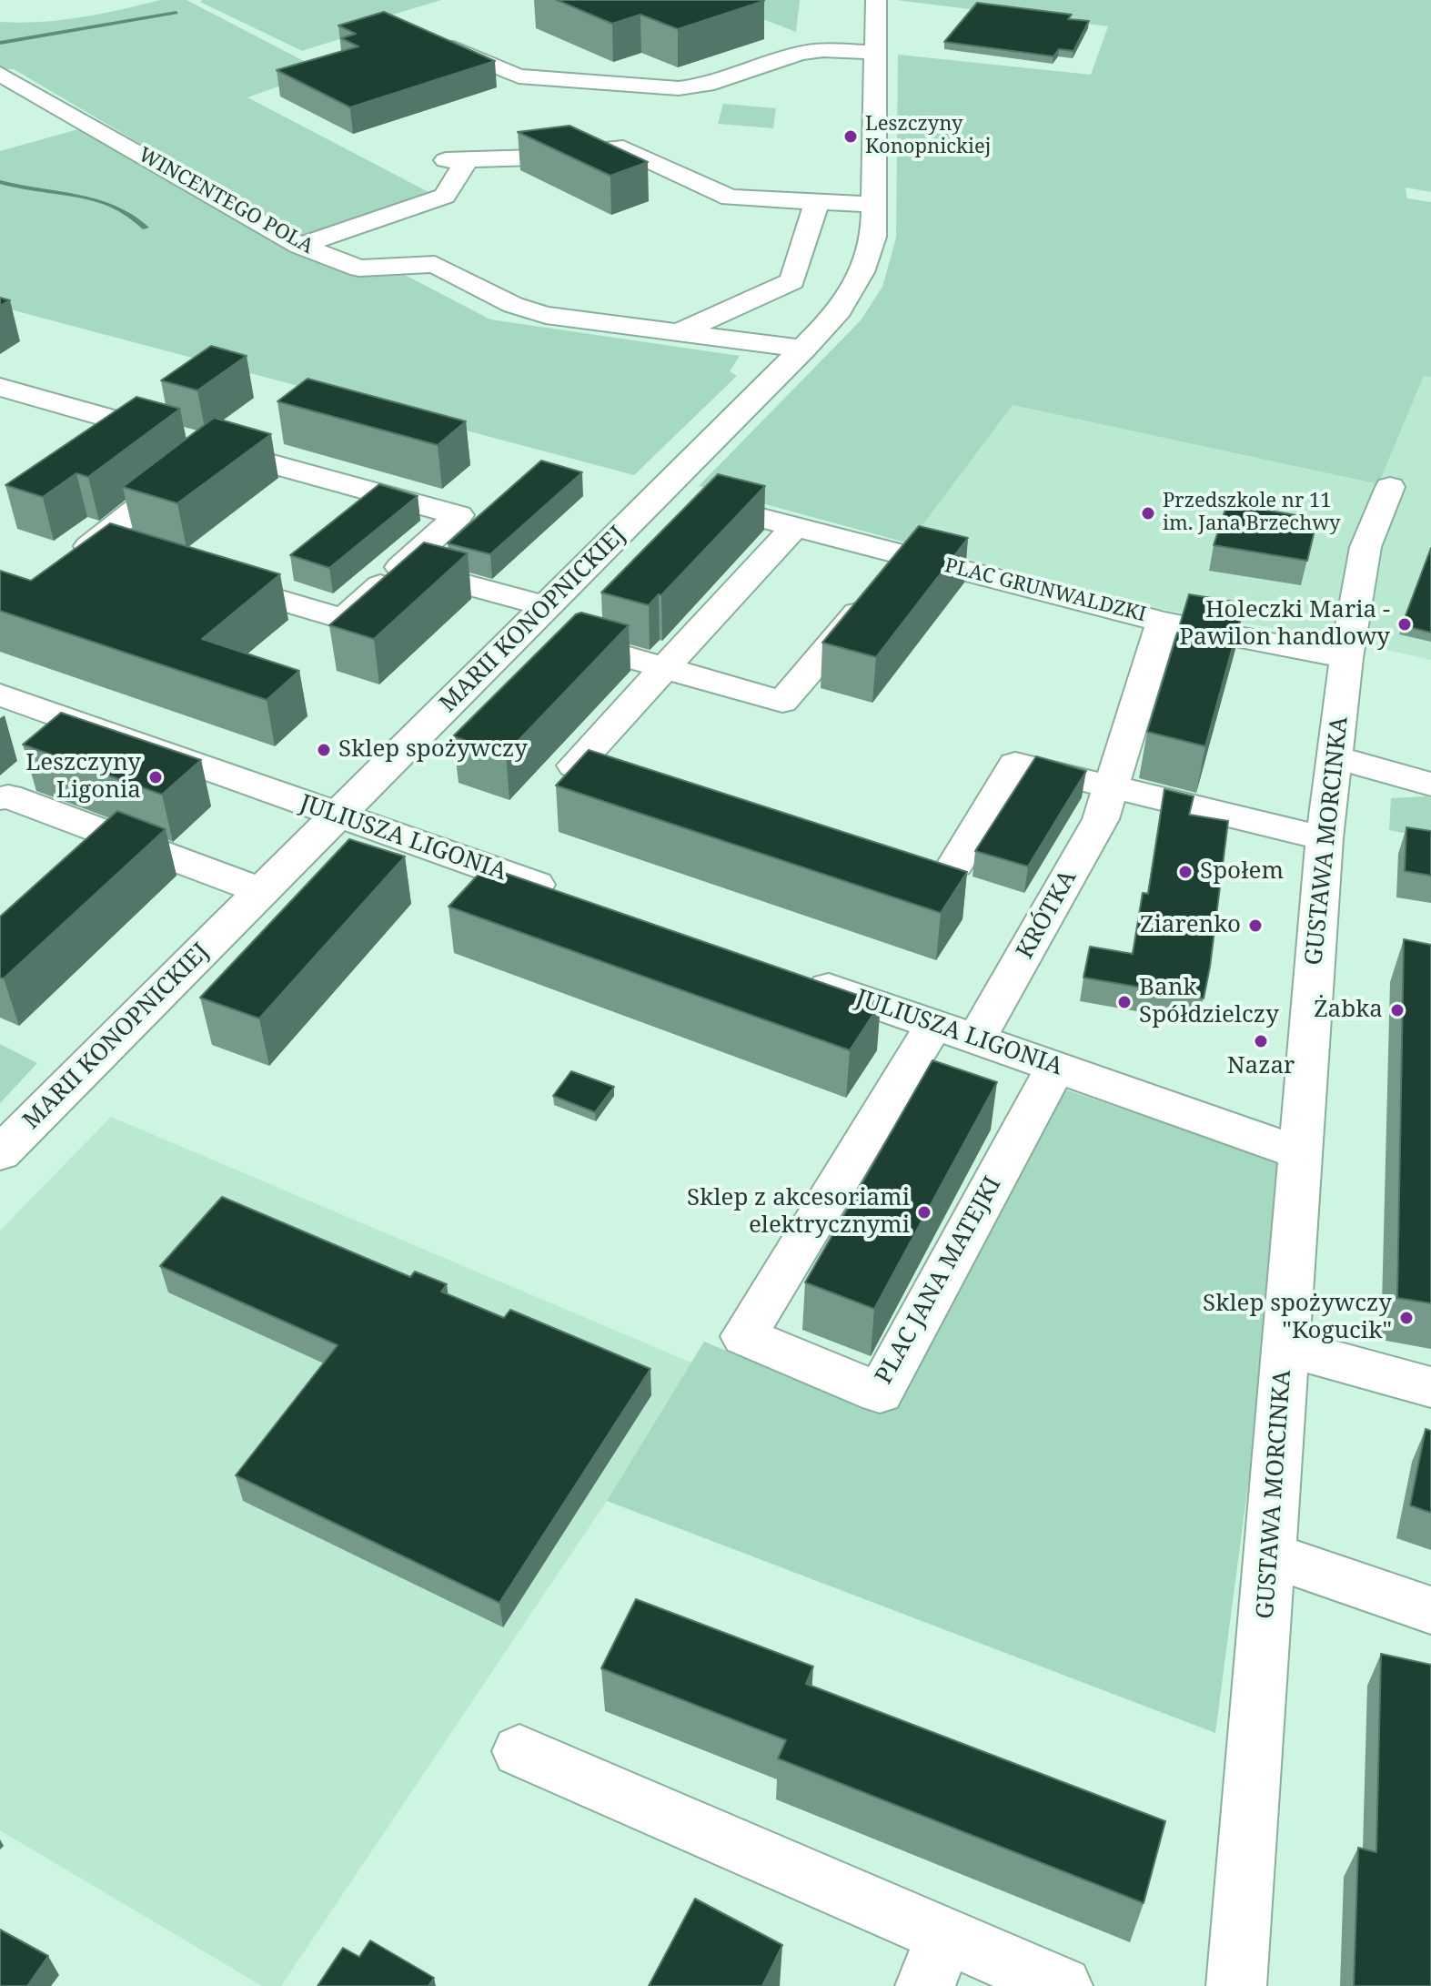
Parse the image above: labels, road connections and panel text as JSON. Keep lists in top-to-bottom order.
{
  "streets": {
    "street": [
      "WINCENTEGO POLA",
      "PLAC GRUNWALDZKI",
      "MARII KONOPNICKIEJ",
      "JULIUSZA LIGONIA",
      "GUSTAWA MORCINKA",
      "KRÓTKA",
      "PLAC JANA MATEJKI"
    ]
  },
  "crossings": [
    ["WINCENTEGO POLA", "MARII KONOPNICKIEJ"],
    ["PLAC GRUNWALDZKI", "MARII KONOPNICKIEJ"],
    ["PLAC GRUNWALDZKI", "GUSTAWA MORCINKA"],
    ["PLAC GRUNWALDZKI", "KRÓTKA"],
    ["MARII KONOPNICKIEJ", "JULIUSZA LIGONIA"],
    ["JULIUSZA LIGONIA", "GUSTAWA MORCINKA"],
    ["JULIUSZA LIGONIA", "KRÓTKA"],
    ["JULIUSZA LIGONIA", "PLAC JANA MATEJKI"]
  ],
  "places": [
    "Leszczyny Konopnickiej",
    "Przedszkole nr 11 im. Jana Brzechwy",
    "Holeczki Maria - Pawilon handlowy",
    "Sklep spożywczy",
    "Leszczyny Ligonia",
    "Społem",
    "Ziarenko",
    "Bank Spółdzielczy",
    "Żabka",
    "Nazar",
    "Sklep z akcesoriami elektrycznymi",
    "Sklep spożywczy \"Kogucik\""
  ]
}
